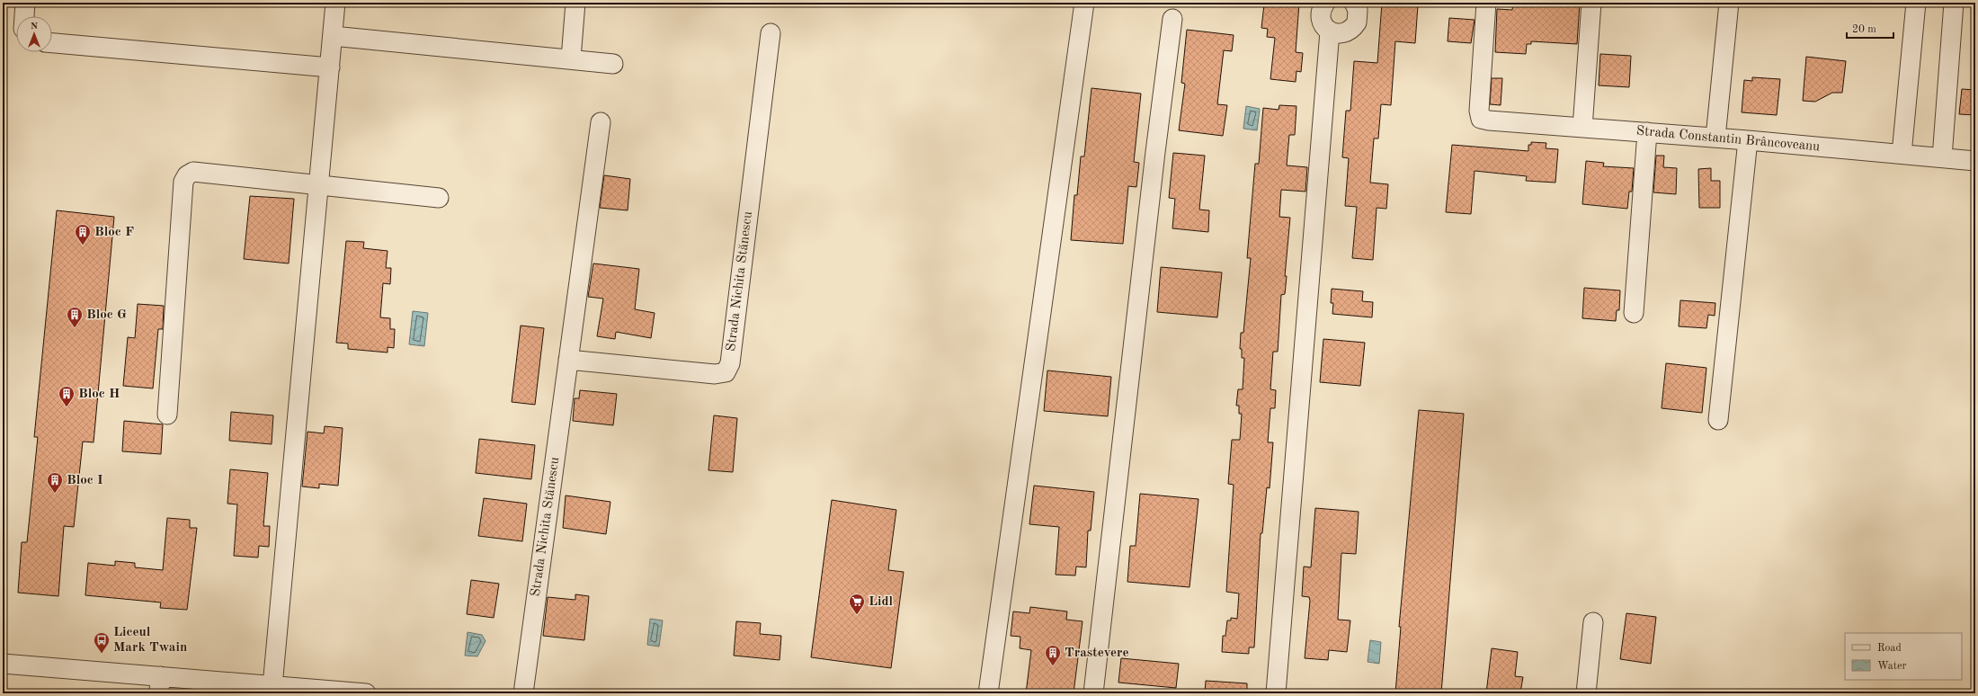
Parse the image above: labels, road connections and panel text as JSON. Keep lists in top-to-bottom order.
{
  "streets": {
    "street": ["Strada Constantin Brâncoveanu", "Strada Nichita Stănescu"]
  },
  "places": {
    "building": [
      "Bloc F",
      "Bloc G",
      "Bloc H",
      "Bloc I",
      "Trastevere"
    ],
    "supermarket": ["Lidl"],
    "bus stop": ["Liceul Mark Twain"]
  },
  "legend": ["Road", "Water"],
  "scale_bar": "20 m",
  "north": "top"
}
